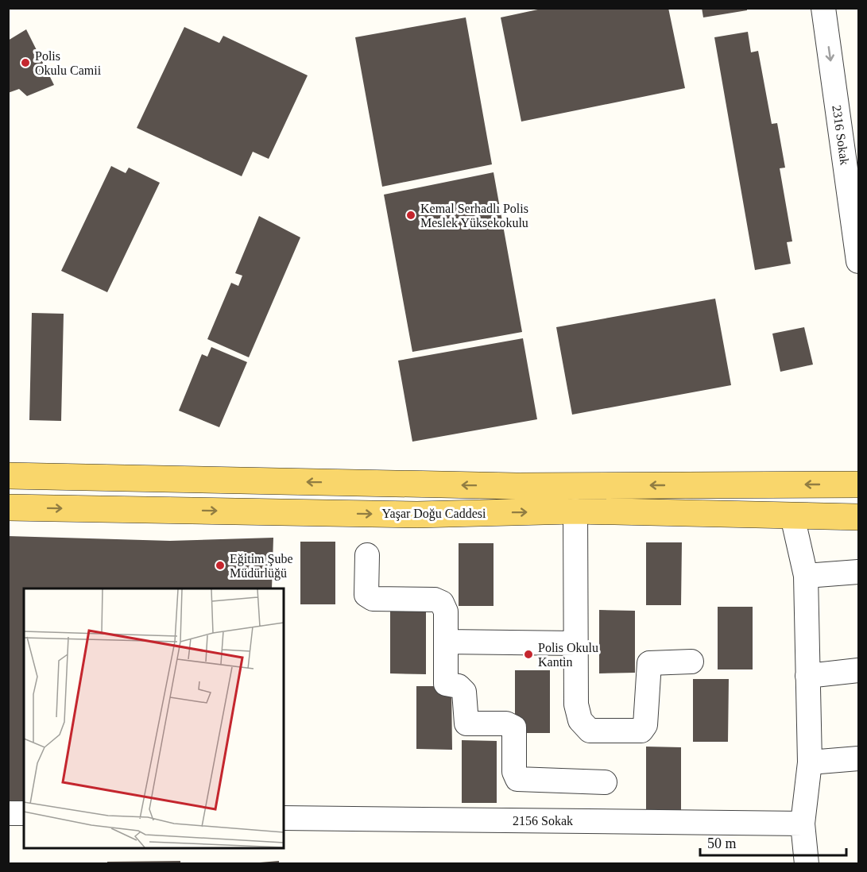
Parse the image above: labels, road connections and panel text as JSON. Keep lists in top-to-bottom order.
{
  "streets": {
    "main road": ["Yaşar Doğu Caddesi"],
    "street": ["2316 Sokak", "2156 Sokak"]
  },
  "one_way": ["2316 Sokak"],
  "places": [
    "Polis Okulu Camii",
    "Kemal Serhadlı Polis Meslek Yüksekokulu",
    "Eğitim Şube Müdürlüğü",
    "Polis Okulu Kantin"
  ],
  "scale_bar": "50 m"
}
